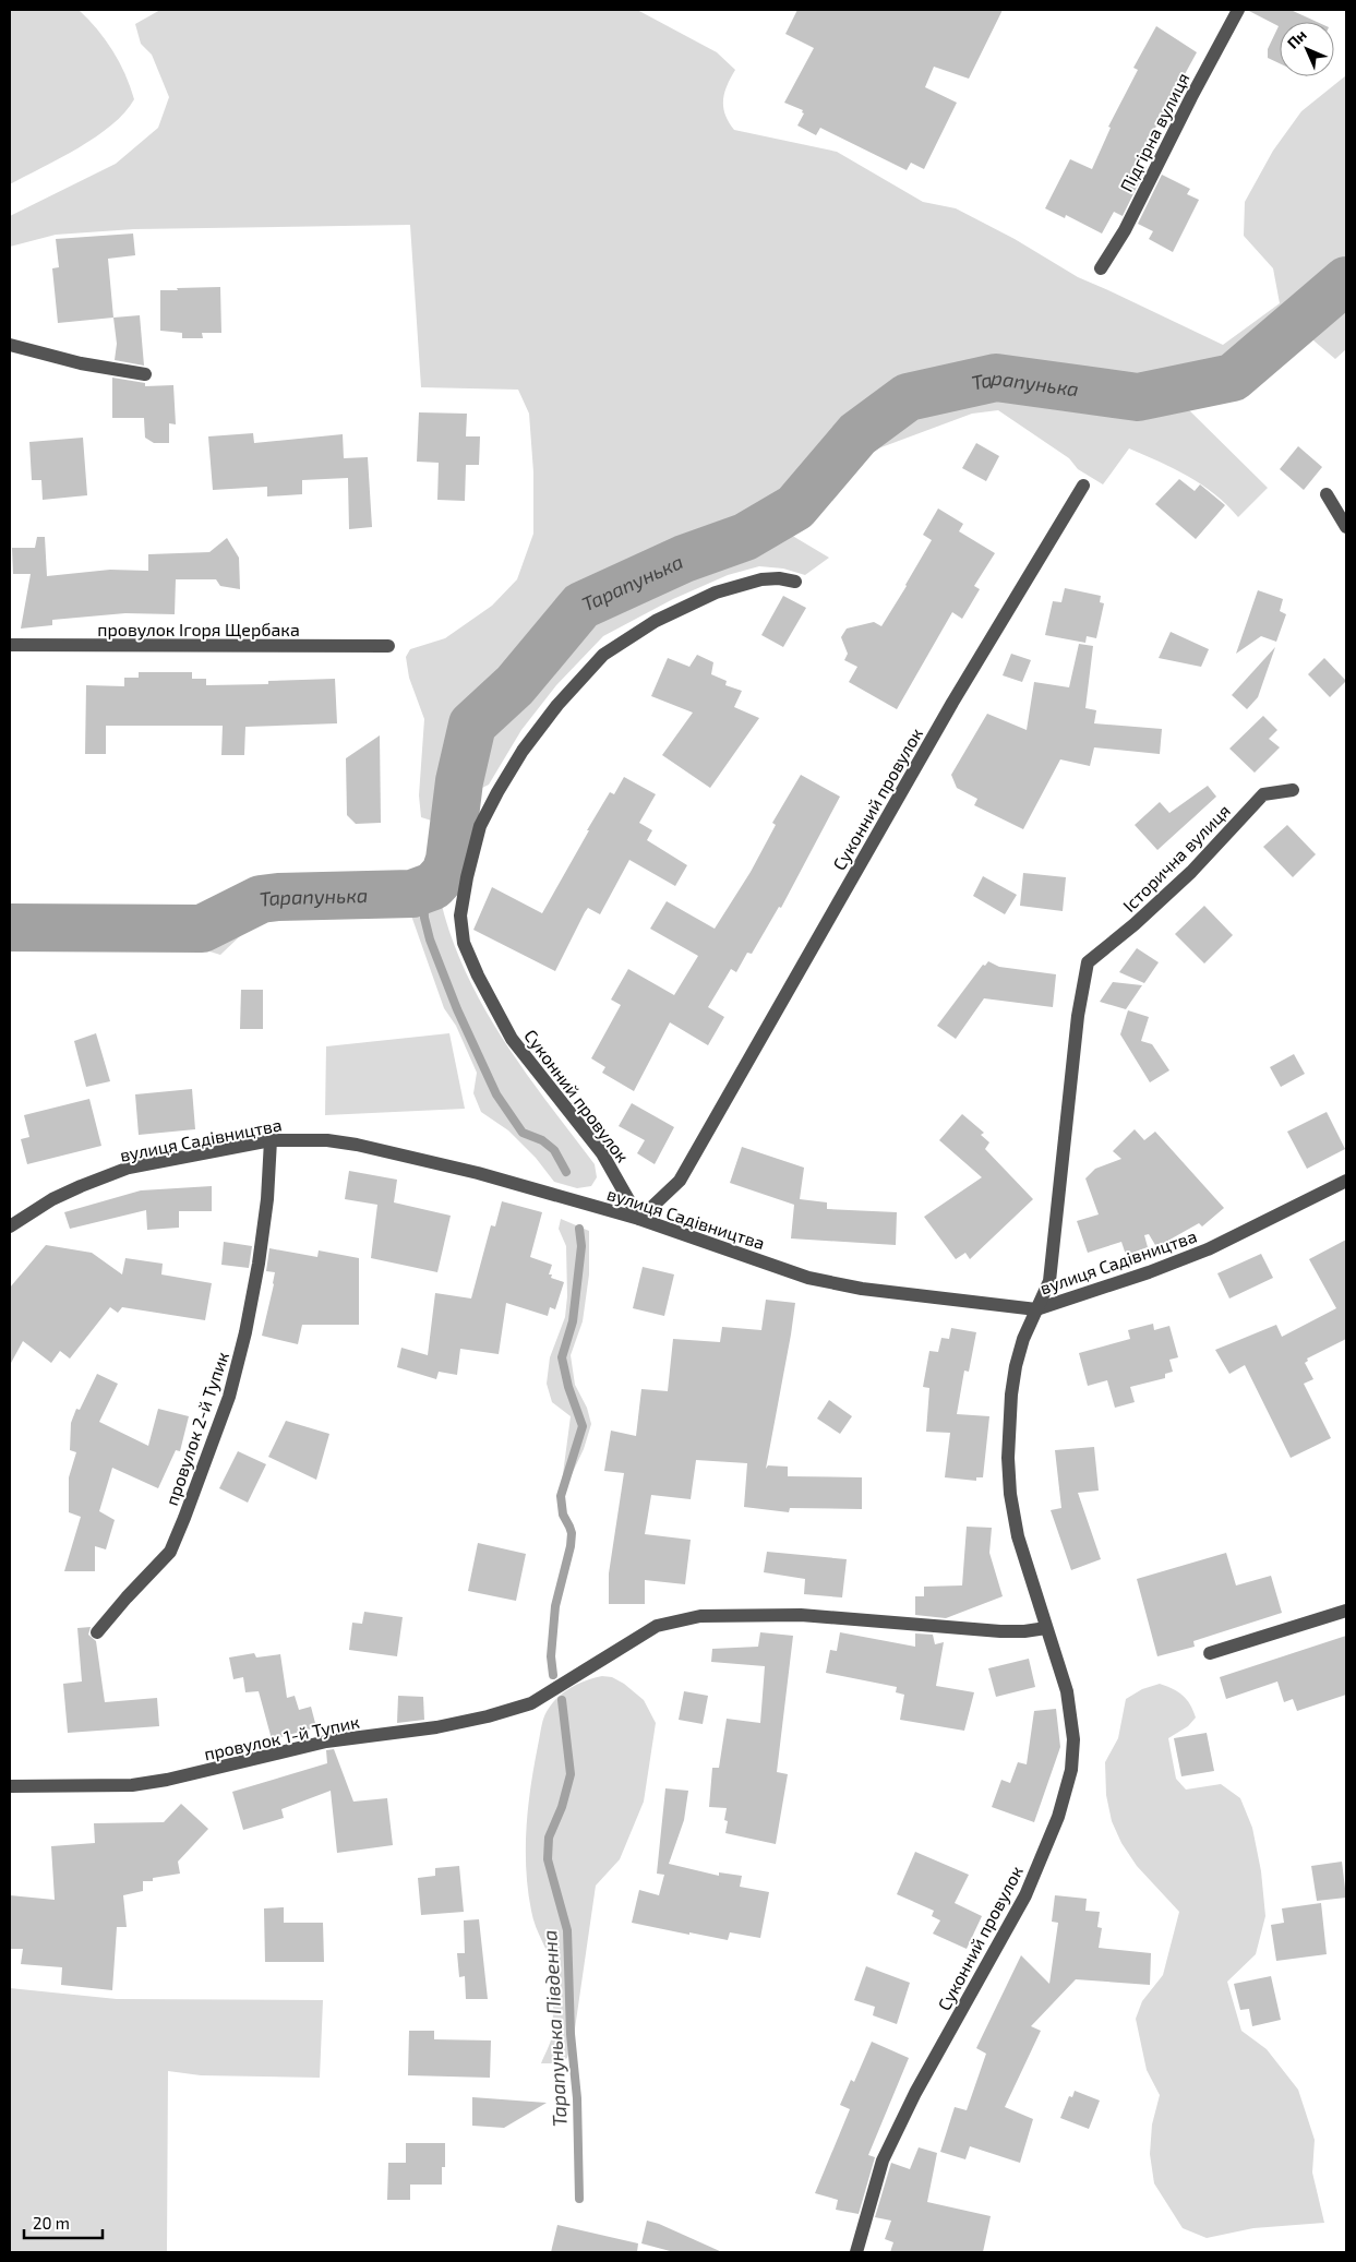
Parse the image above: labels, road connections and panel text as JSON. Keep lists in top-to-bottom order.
{
  "streets": {
    "street": [
      "Підгірна вулиця",
      "провулок Ігоря Щербака",
      "Суконний провулок",
      "Історична вулиця",
      "вулиця Садівництва",
      "провулок 2-й Тупик",
      "провулок 1-й Тупик"
    ]
  },
  "crossings": [
    ["Суконний провулок", "Історична вулиця"],
    ["Суконний провулок", "вулиця Садівництва"],
    ["Суконний провулок", "провулок 1-й Тупик"],
    ["вулиця Садівництва", "провулок 2-й Тупик"]
  ],
  "water": ["Тарапунька", "Тарапунька Південна"],
  "scale_bar": "20 m",
  "north": "top left"
}
